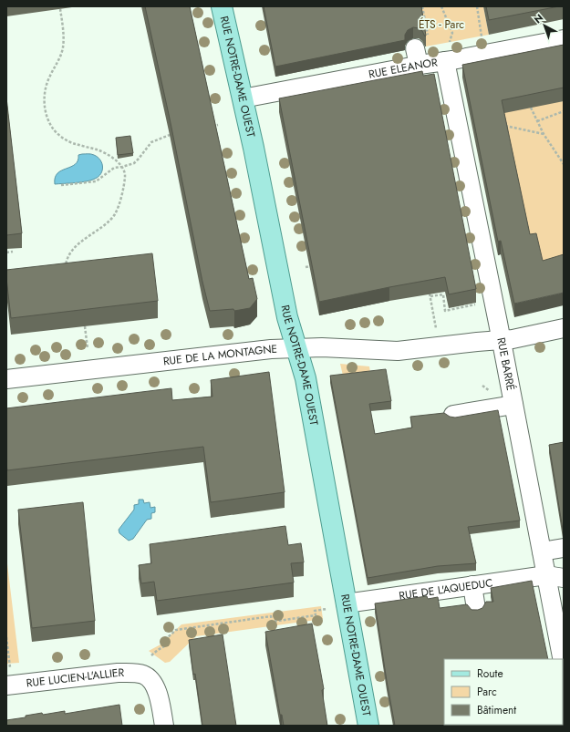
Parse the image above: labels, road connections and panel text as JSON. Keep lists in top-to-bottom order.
{
  "streets": {
    "main road": ["RUE NOTRE-DAME OUEST"],
    "street": [
      "RUE ELEANOR",
      "RUE DE LA MONTAGNE",
      "RUE BARRÉ",
      "RUE DE L'AQUEDUC",
      "RUE LUCIEN-L'ALLIER"
    ]
  },
  "crossings": [
    ["RUE ELEANOR", "RUE NOTRE-DAME OUEST"],
    ["RUE ELEANOR", "RUE BARRÉ"],
    ["RUE NOTRE-DAME OUEST", "RUE DE LA MONTAGNE"],
    ["RUE NOTRE-DAME OUEST", "RUE DE L'AQUEDUC"],
    ["RUE DE LA MONTAGNE", "RUE BARRÉ"],
    ["RUE BARRÉ", "RUE DE L'AQUEDUC"]
  ],
  "parks": ["ÉTS - Parc"],
  "legend": ["Route", "Parc", "Bâtiment"],
  "north": "top left"
}
